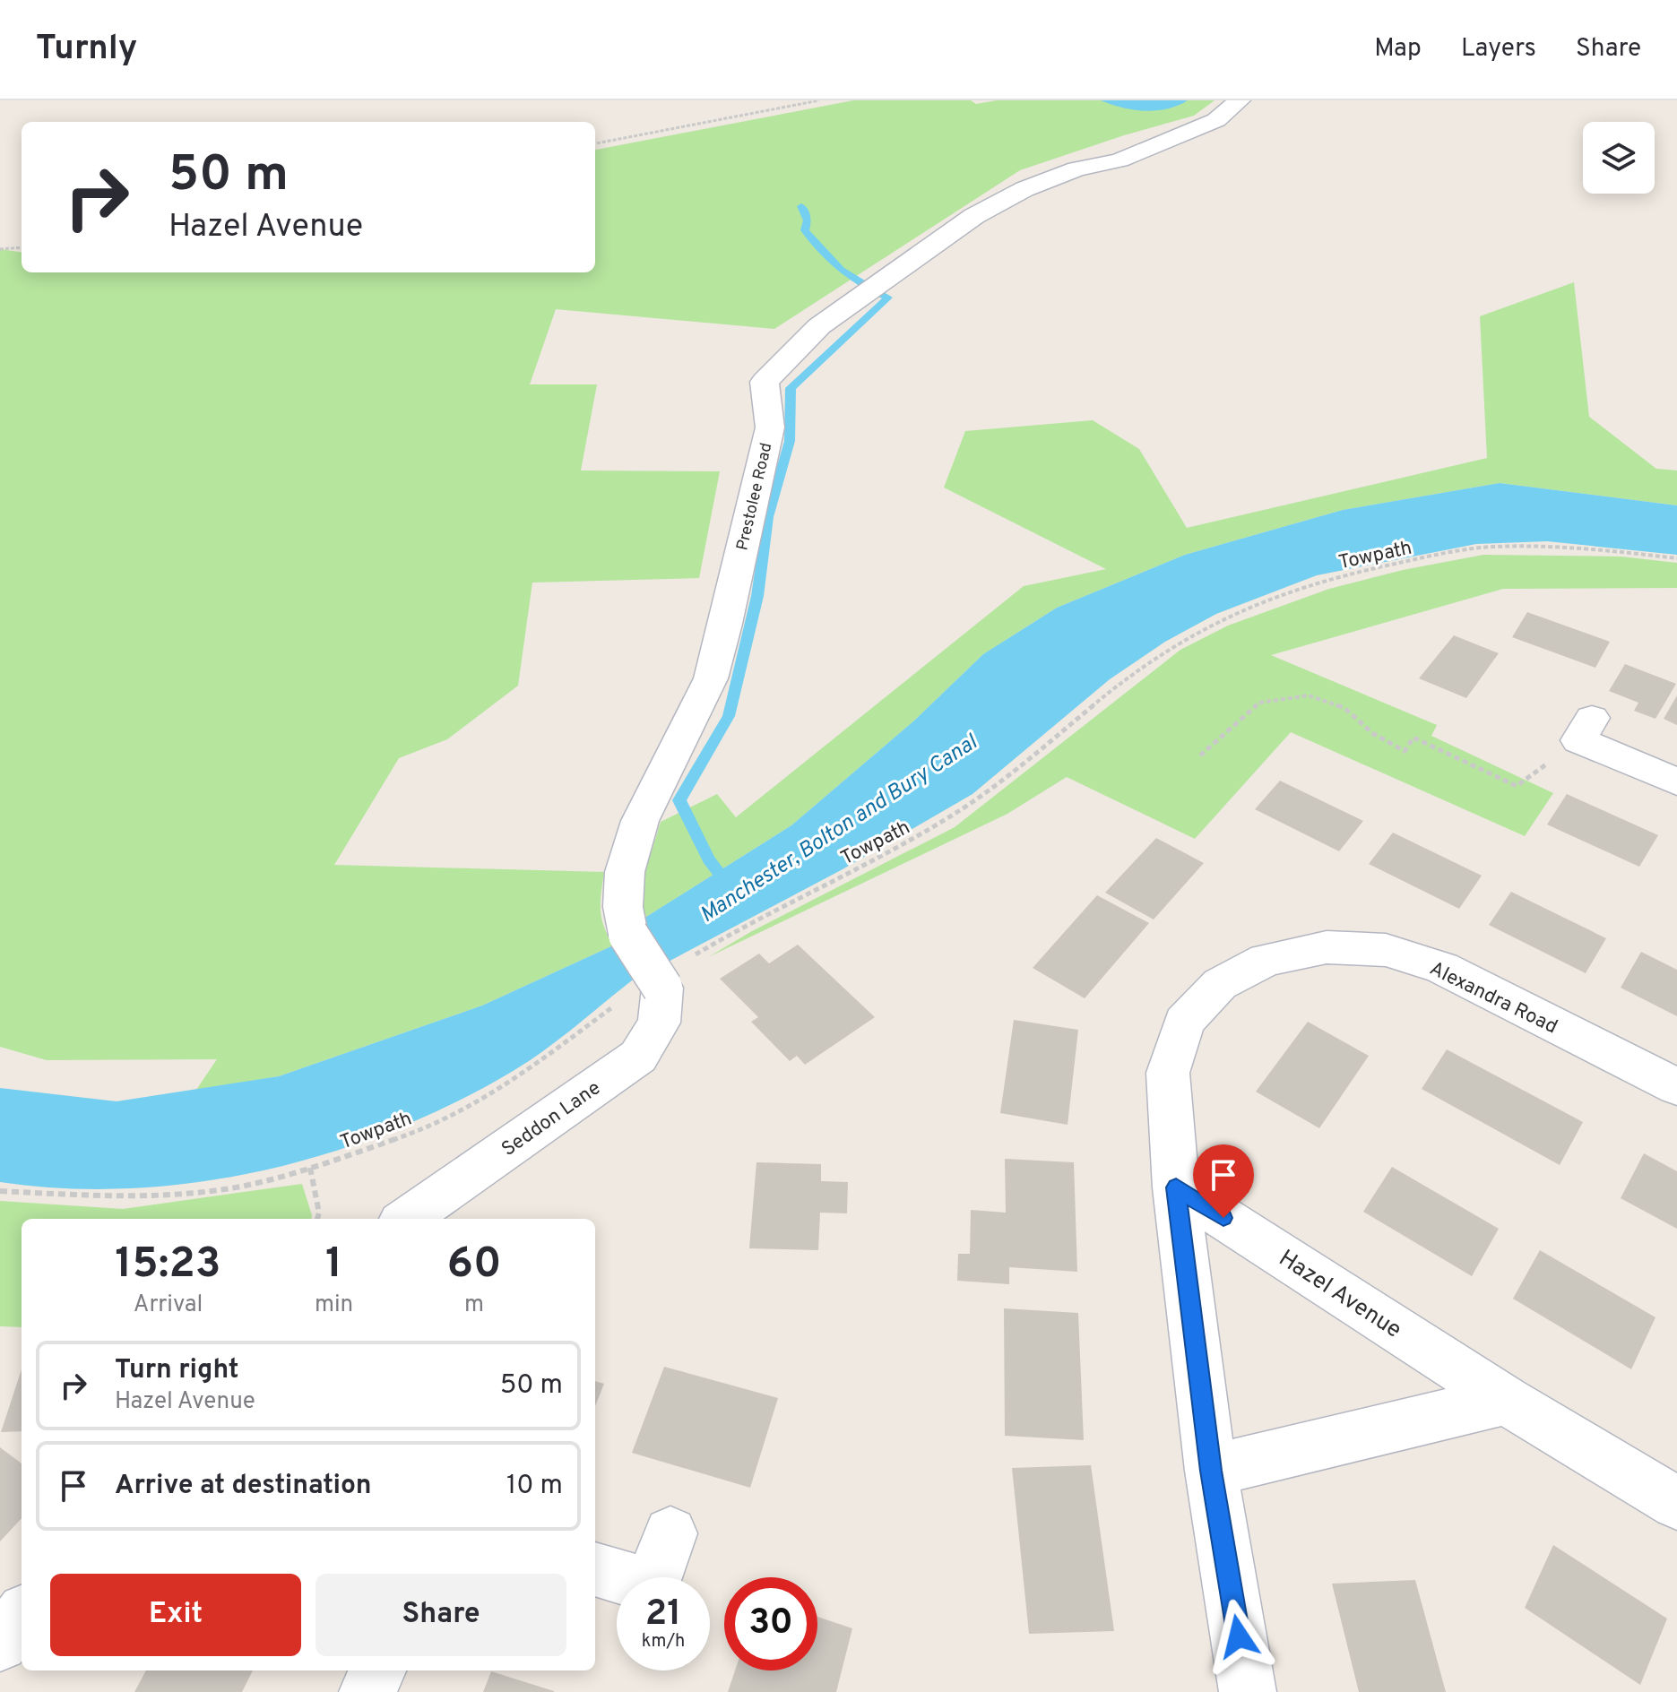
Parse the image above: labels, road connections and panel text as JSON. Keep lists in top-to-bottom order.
{
  "streets": {
    "street": [
      "Prestolee Road",
      "Alexandra Road",
      "Seddon Lane",
      "Hazel Avenue"
    ],
    "path": ["Towpath"]
  },
  "crossings": [
    ["Prestolee Road", "Towpath"],
    ["Prestolee Road", "Seddon Lane"],
    ["Towpath", "Seddon Lane"],
    ["Alexandra Road", "Hazel Avenue"]
  ],
  "water": ["Manchester, Bolton and Bury Canal"],
  "page": {
    "header": "Turnly",
    "nav": ["Map", "Layers", "Share"],
    "turn": ["50 m", "Hazel Avenue"],
    "eta": [
      "15:23",
      "Arrival",
      "1",
      "min",
      "60",
      "m"
    ],
    "list": [
      {
        "name": "Turn right",
        "note": "Hazel Avenue",
        "value": "50 m"
      },
      {
        "name": "Arrive at destination",
        "value": "10 m"
      }
    ],
    "buttons": ["Exit", "Share"],
    "speed": "21 km/h",
    "limit": "30"
  }
}
